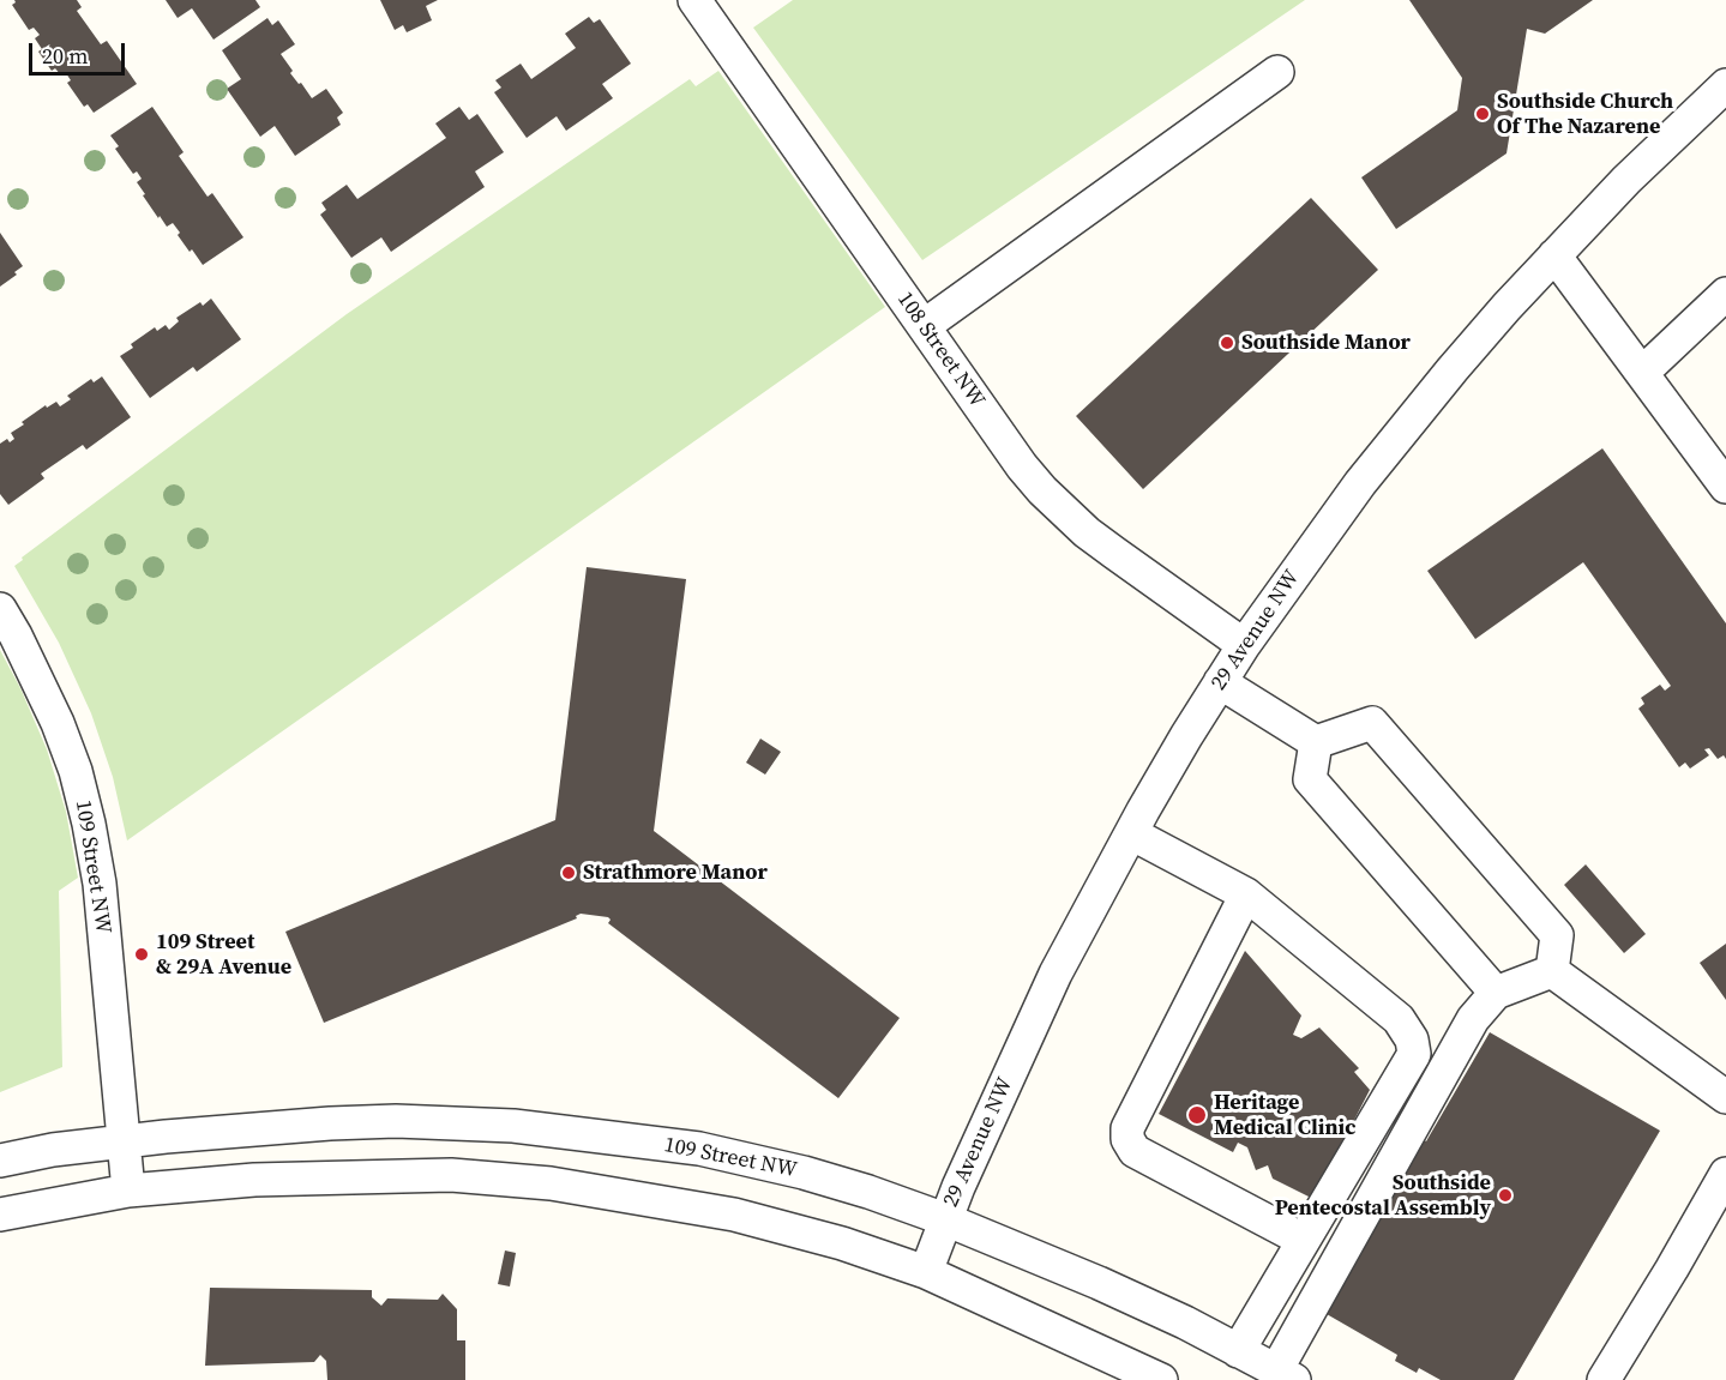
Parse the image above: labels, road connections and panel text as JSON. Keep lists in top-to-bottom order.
{
  "streets": {
    "street": ["108 Street NW", "29 Avenue NW", "109 Street NW"]
  },
  "crossings": [
    ["108 Street NW", "29 Avenue NW"],
    ["29 Avenue NW", "109 Street NW"]
  ],
  "places": [
    "Southside Church Of The Nazarene",
    "Southside Manor",
    "Strathmore Manor",
    "109 Street & 29A Avenue",
    "Heritage Medical Clinic",
    "Southside Pentecostal Assembly"
  ],
  "scale_bar": "20 m"
}
